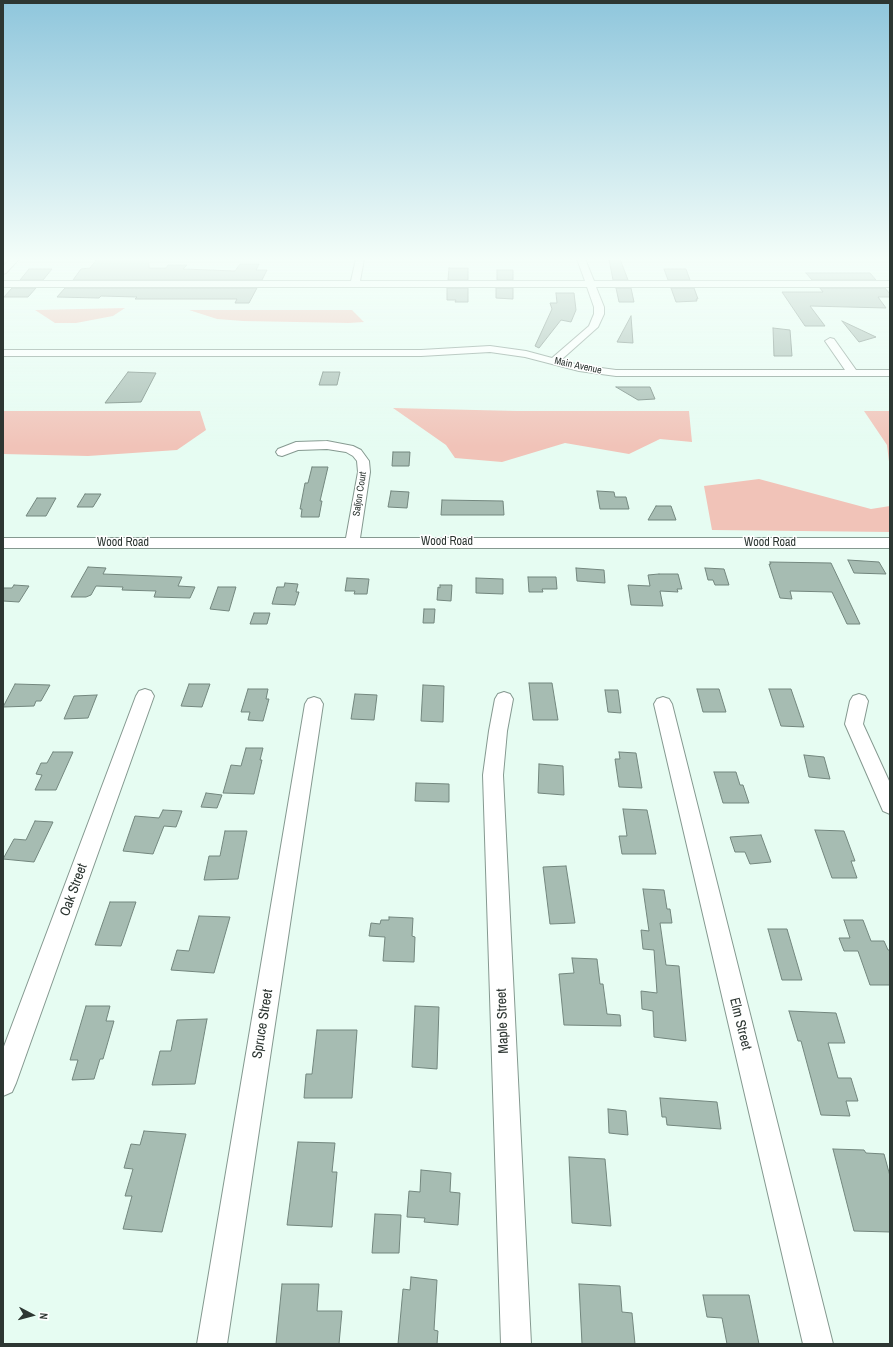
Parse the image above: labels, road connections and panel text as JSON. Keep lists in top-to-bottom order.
{
  "streets": {
    "street": [
      "Main Avenue",
      "Saljon Court",
      "Wood Road",
      "Oak Street",
      "Maple Street",
      "Spruce Street",
      "Elm Street"
    ]
  },
  "crossings": [
    ["Saljon Court", "Wood Road"]
  ],
  "north": "right"
}
